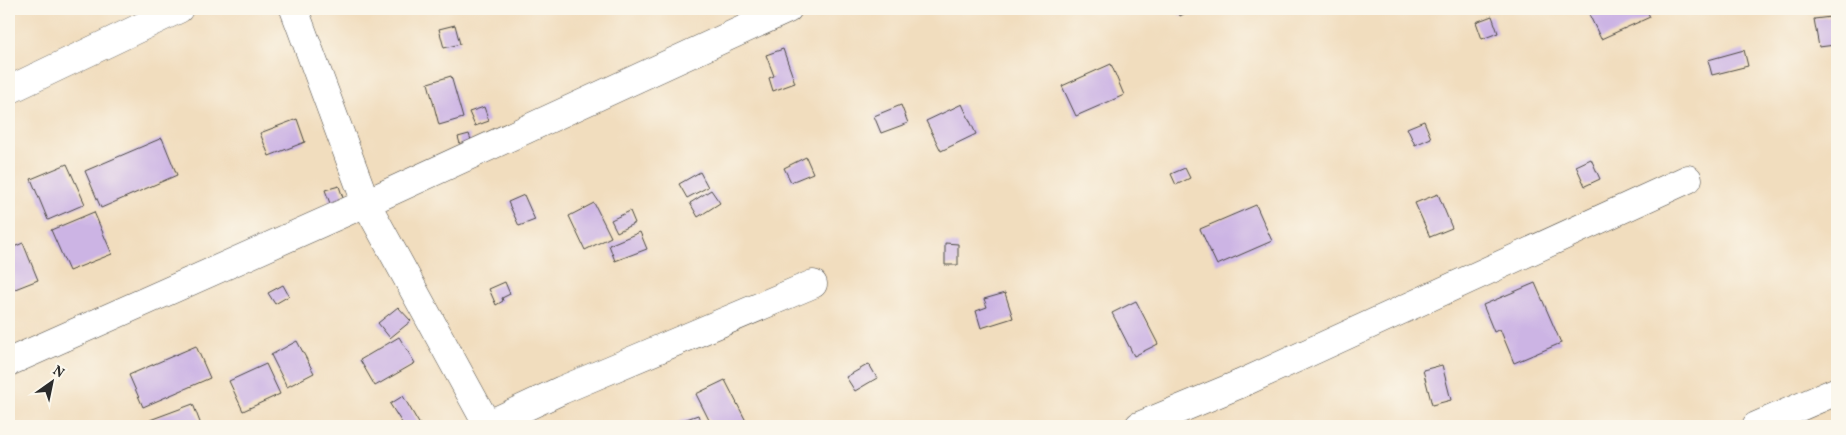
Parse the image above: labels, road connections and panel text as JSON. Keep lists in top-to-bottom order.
{
  "north": "top right"
}
